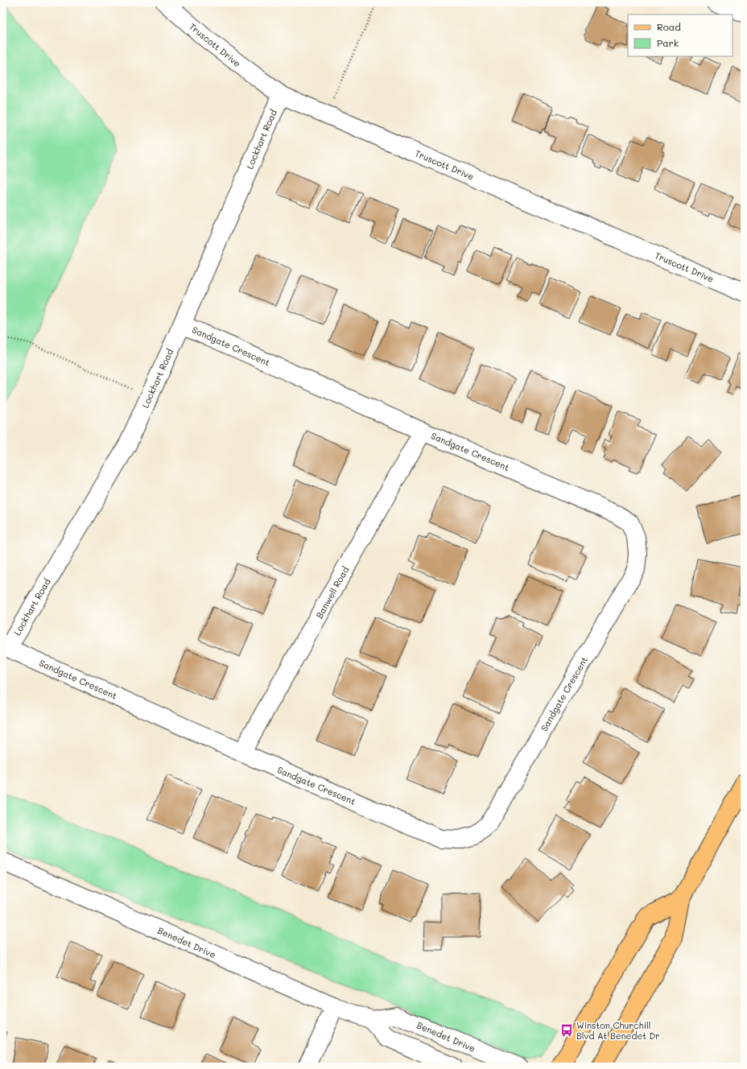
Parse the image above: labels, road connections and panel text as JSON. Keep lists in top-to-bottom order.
{
  "streets": {
    "street": [
      "Truscott Drive",
      "Lockhart Road",
      "Sandgate Crescent",
      "Banwell Road",
      "Benedet Drive"
    ]
  },
  "crossings": [
    ["Truscott Drive", "Lockhart Road"],
    ["Lockhart Road", "Sandgate Crescent"],
    ["Sandgate Crescent", "Banwell Road"]
  ],
  "places": {
    "bus stop": ["Winston Churchill Blvd At Benedet Dr"]
  },
  "legend": ["Road", "Park"]
}
